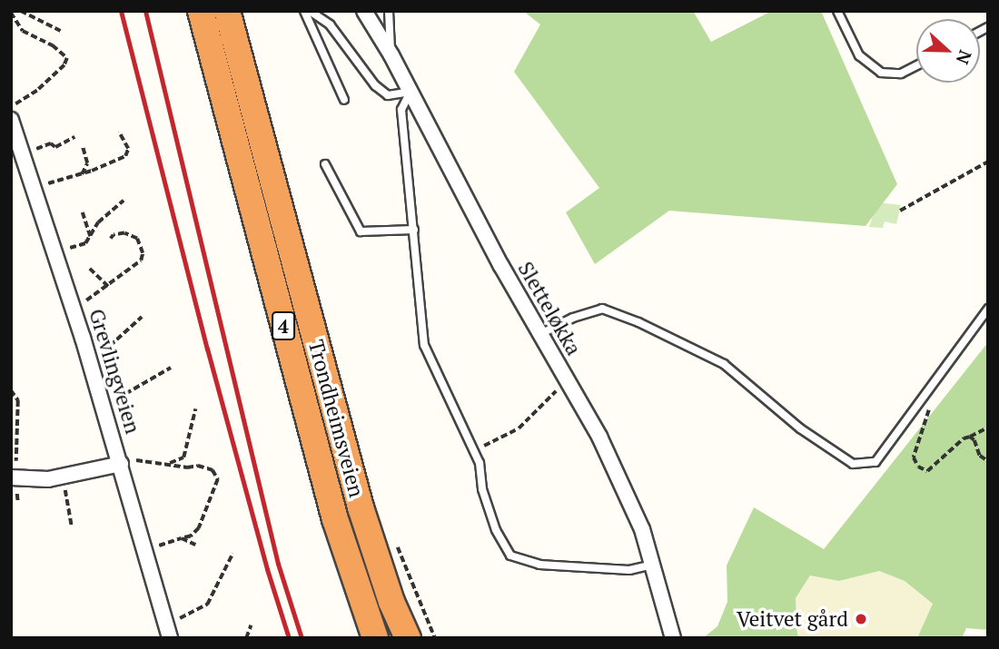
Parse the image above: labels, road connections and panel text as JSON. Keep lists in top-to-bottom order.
{
  "streets": {
    "highway": ["4", "Trondheimsveien"],
    "street": ["Sletteløkka", "Grevlingveien"]
  },
  "places": ["Veitvet gård"],
  "north": "right"
}
